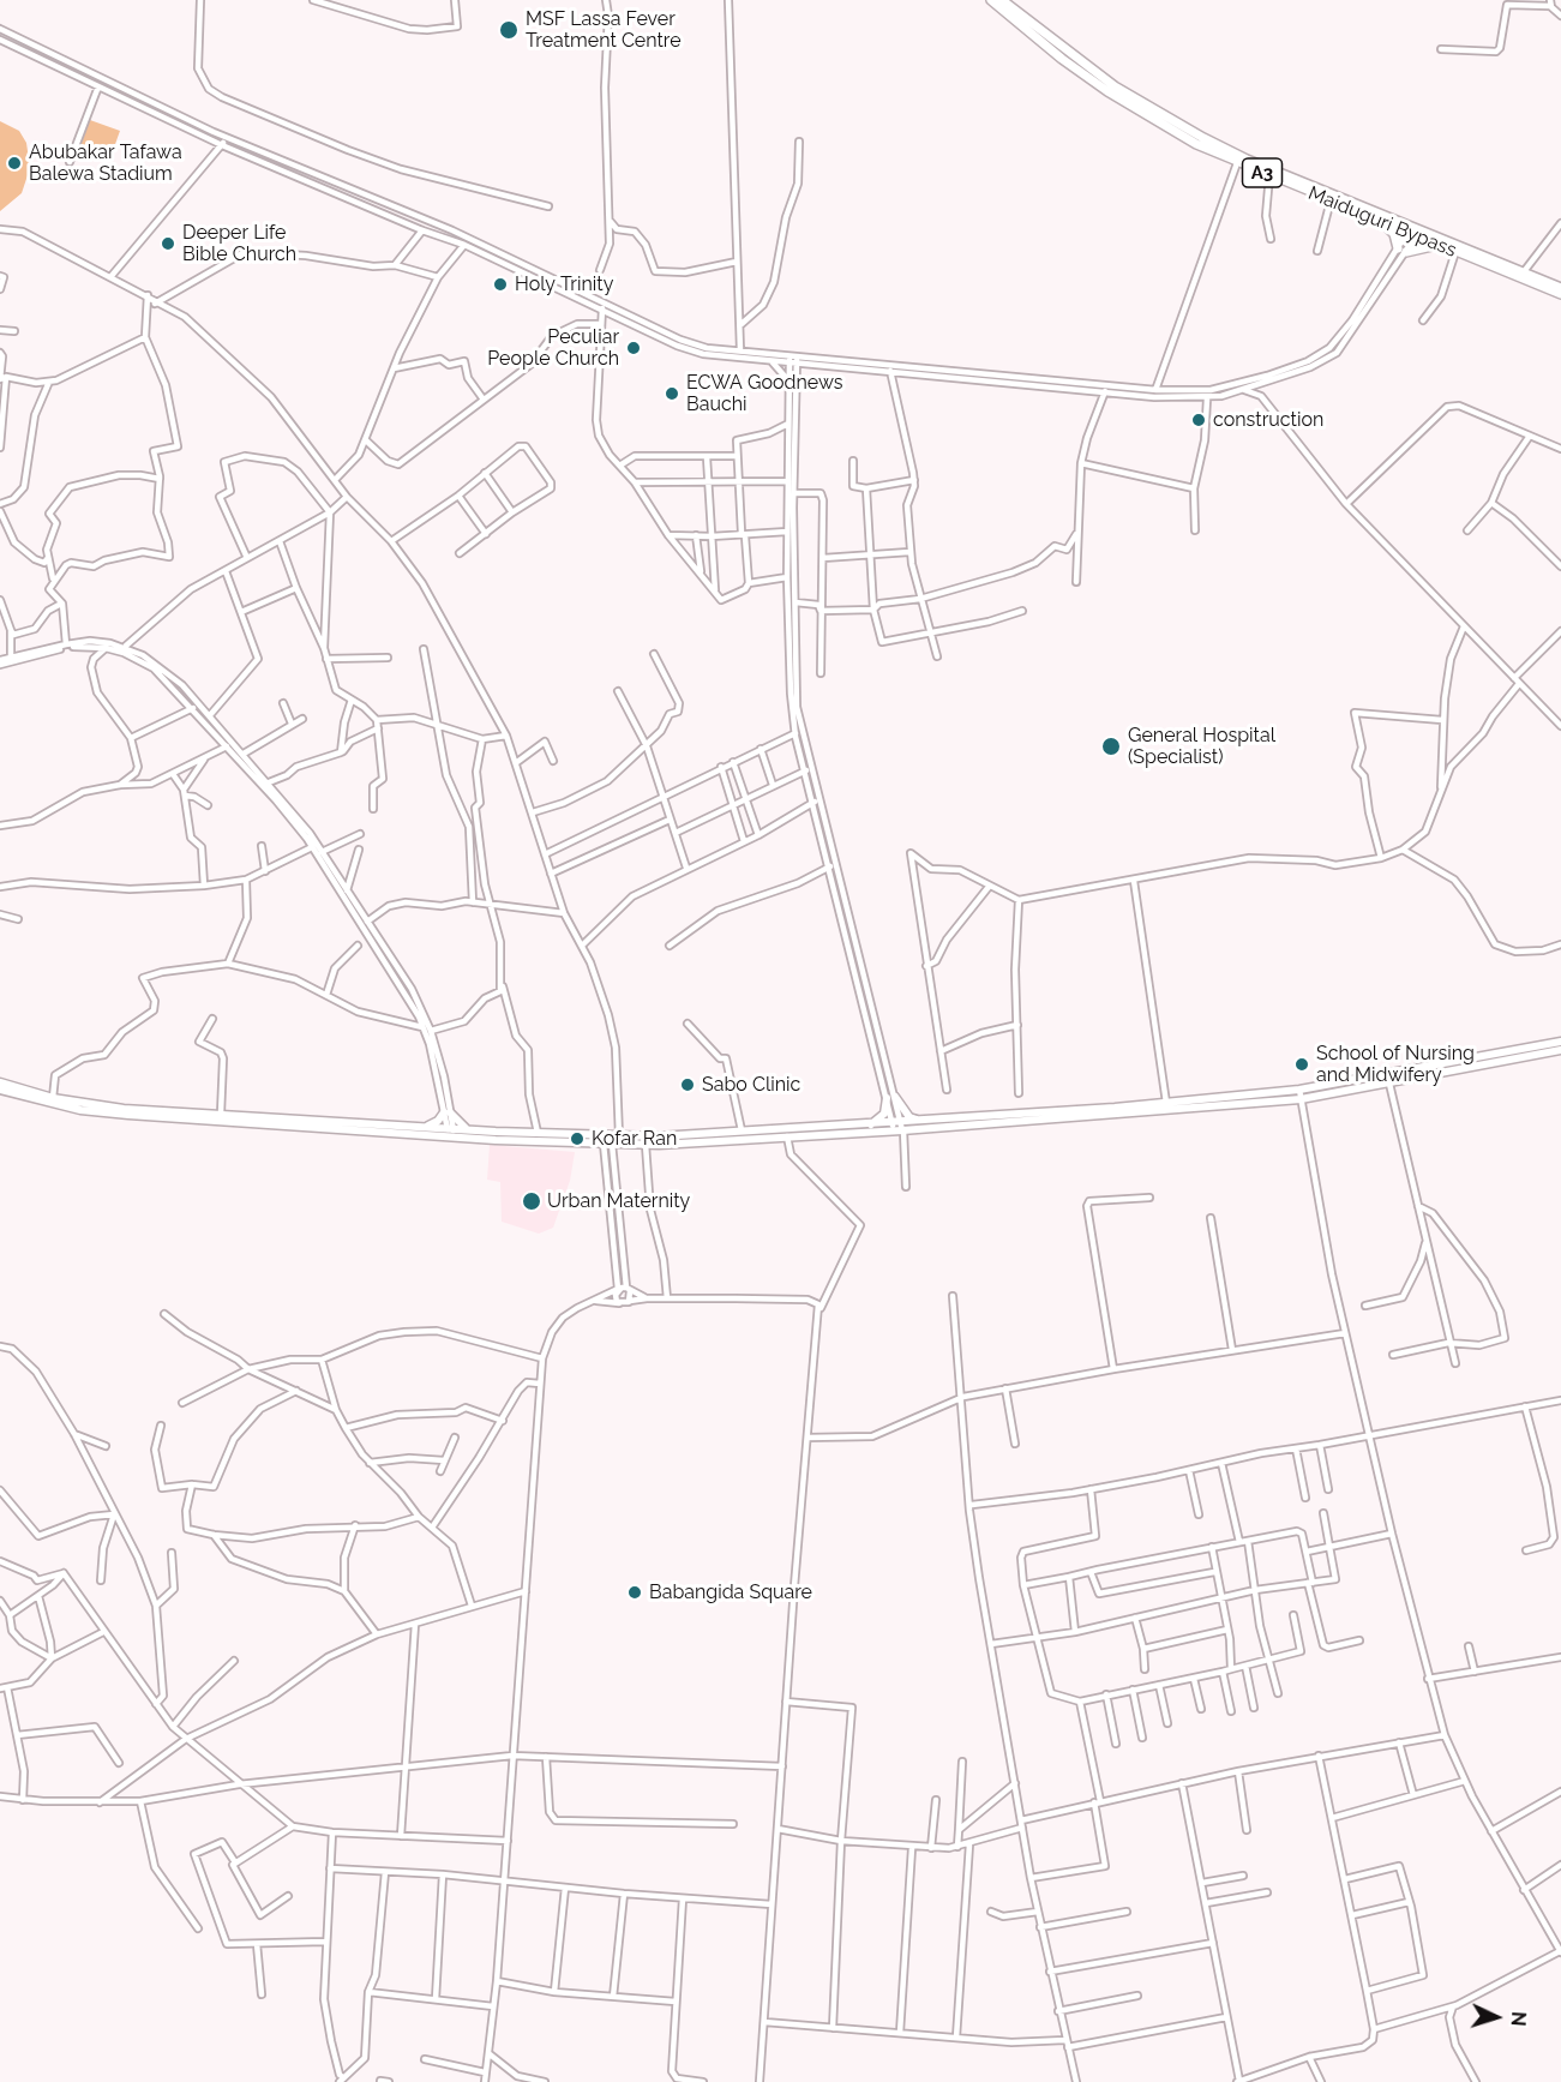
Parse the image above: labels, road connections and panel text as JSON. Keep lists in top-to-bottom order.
{
  "streets": {
    "highway": ["A3", "Maiduguri Bypass"]
  },
  "places": [
    "MSF Lassa Fever Treatment Centre",
    "Abubakar Tafawa Balewa Stadium",
    "Deeper Life Bible Church",
    "Holy Trinity",
    "Peculiar People Church",
    "ECWA Goodnews Bauchi",
    "construction",
    "General Hospital (Specialist)",
    "School of Nursing and Midwifery",
    "Sabo Clinic",
    "Kofar Ran",
    "Urban Maternity",
    "Babangida Square"
  ],
  "north": "right"
}
